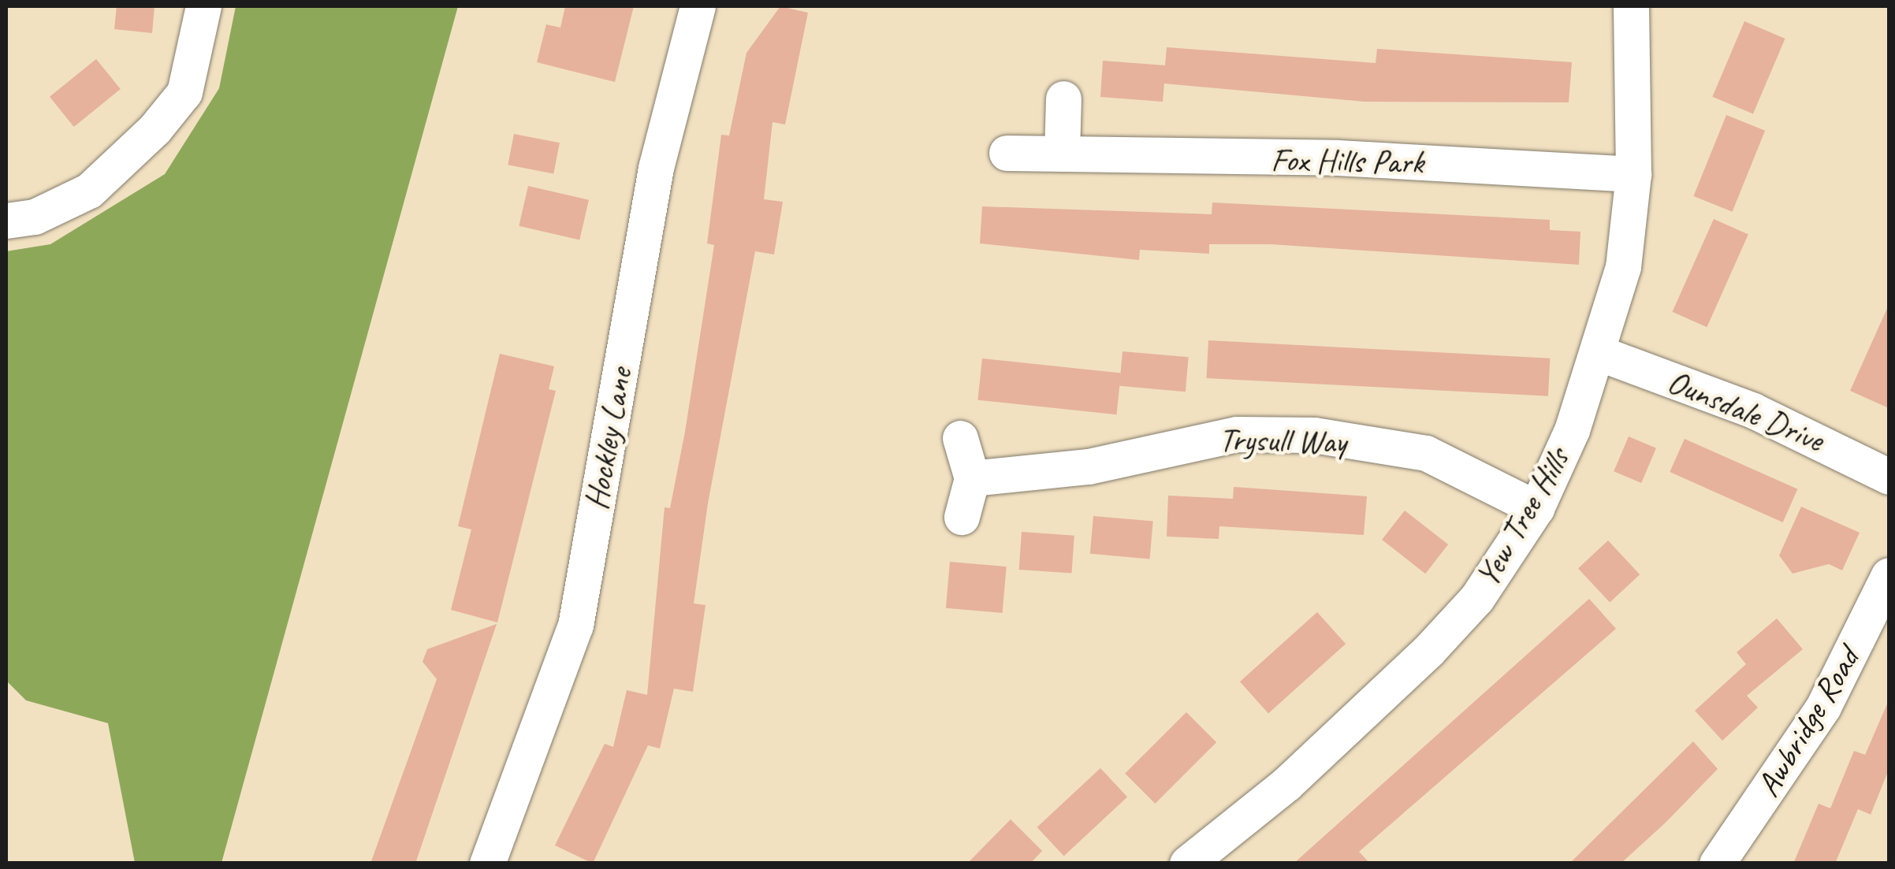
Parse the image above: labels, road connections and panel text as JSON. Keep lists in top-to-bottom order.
{
  "streets": {
    "street": [
      "Fox Hills Park",
      "Ounsdale Drive",
      "Hockley Lane",
      "Trysull Way",
      "Yew Tree Hills",
      "Awbridge Road"
    ]
  },
  "crossings": [
    ["Fox Hills Park", "Yew Tree Hills"],
    ["Ounsdale Drive", "Yew Tree Hills"],
    ["Trysull Way", "Yew Tree Hills"]
  ]
}
